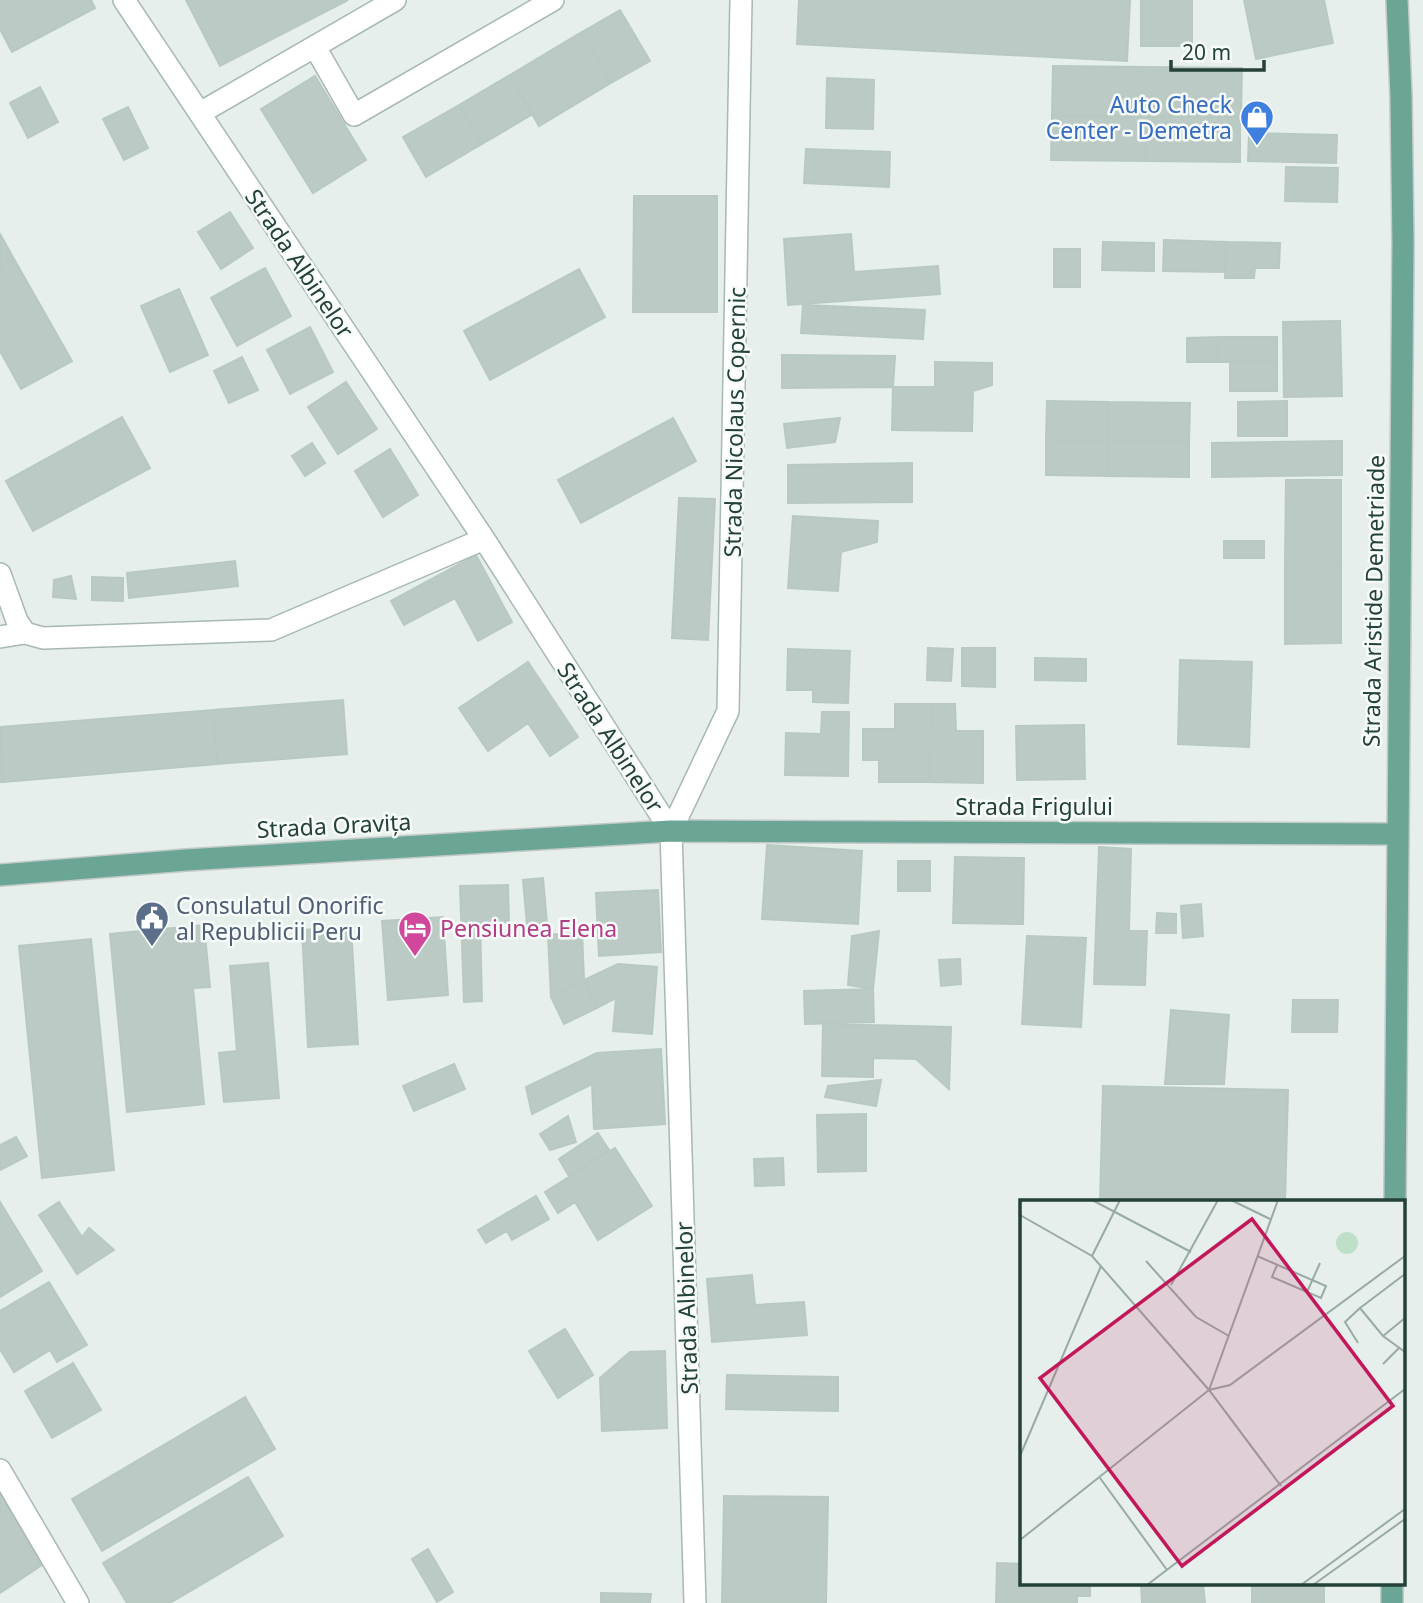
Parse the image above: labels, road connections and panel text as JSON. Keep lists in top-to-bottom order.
{
  "streets": {
    "main road": ["Strada Aristide Demetriade", "Strada Frigului", "Strada Oravița"],
    "street": ["Strada Albinelor", "Strada Nicolaus Copernic"]
  },
  "crossings": [
    ["Strada Albinelor", "Strada Nicolaus Copernic"],
    ["Strada Albinelor", "Strada Frigului"],
    ["Strada Albinelor", "Strada Oravița"],
    ["Strada Nicolaus Copernic", "Strada Frigului"],
    ["Strada Nicolaus Copernic", "Strada Oravița"],
    ["Strada Aristide Demetriade", "Strada Frigului"],
    ["Strada Frigului", "Strada Oravița"]
  ],
  "places": {
    "shop": ["Auto Check Center - Demetra"],
    "public building": ["Consulatul Onorific al Republicii Peru"],
    "hotel": ["Pensiunea Elena"]
  },
  "scale_bar": "20 m"
}
